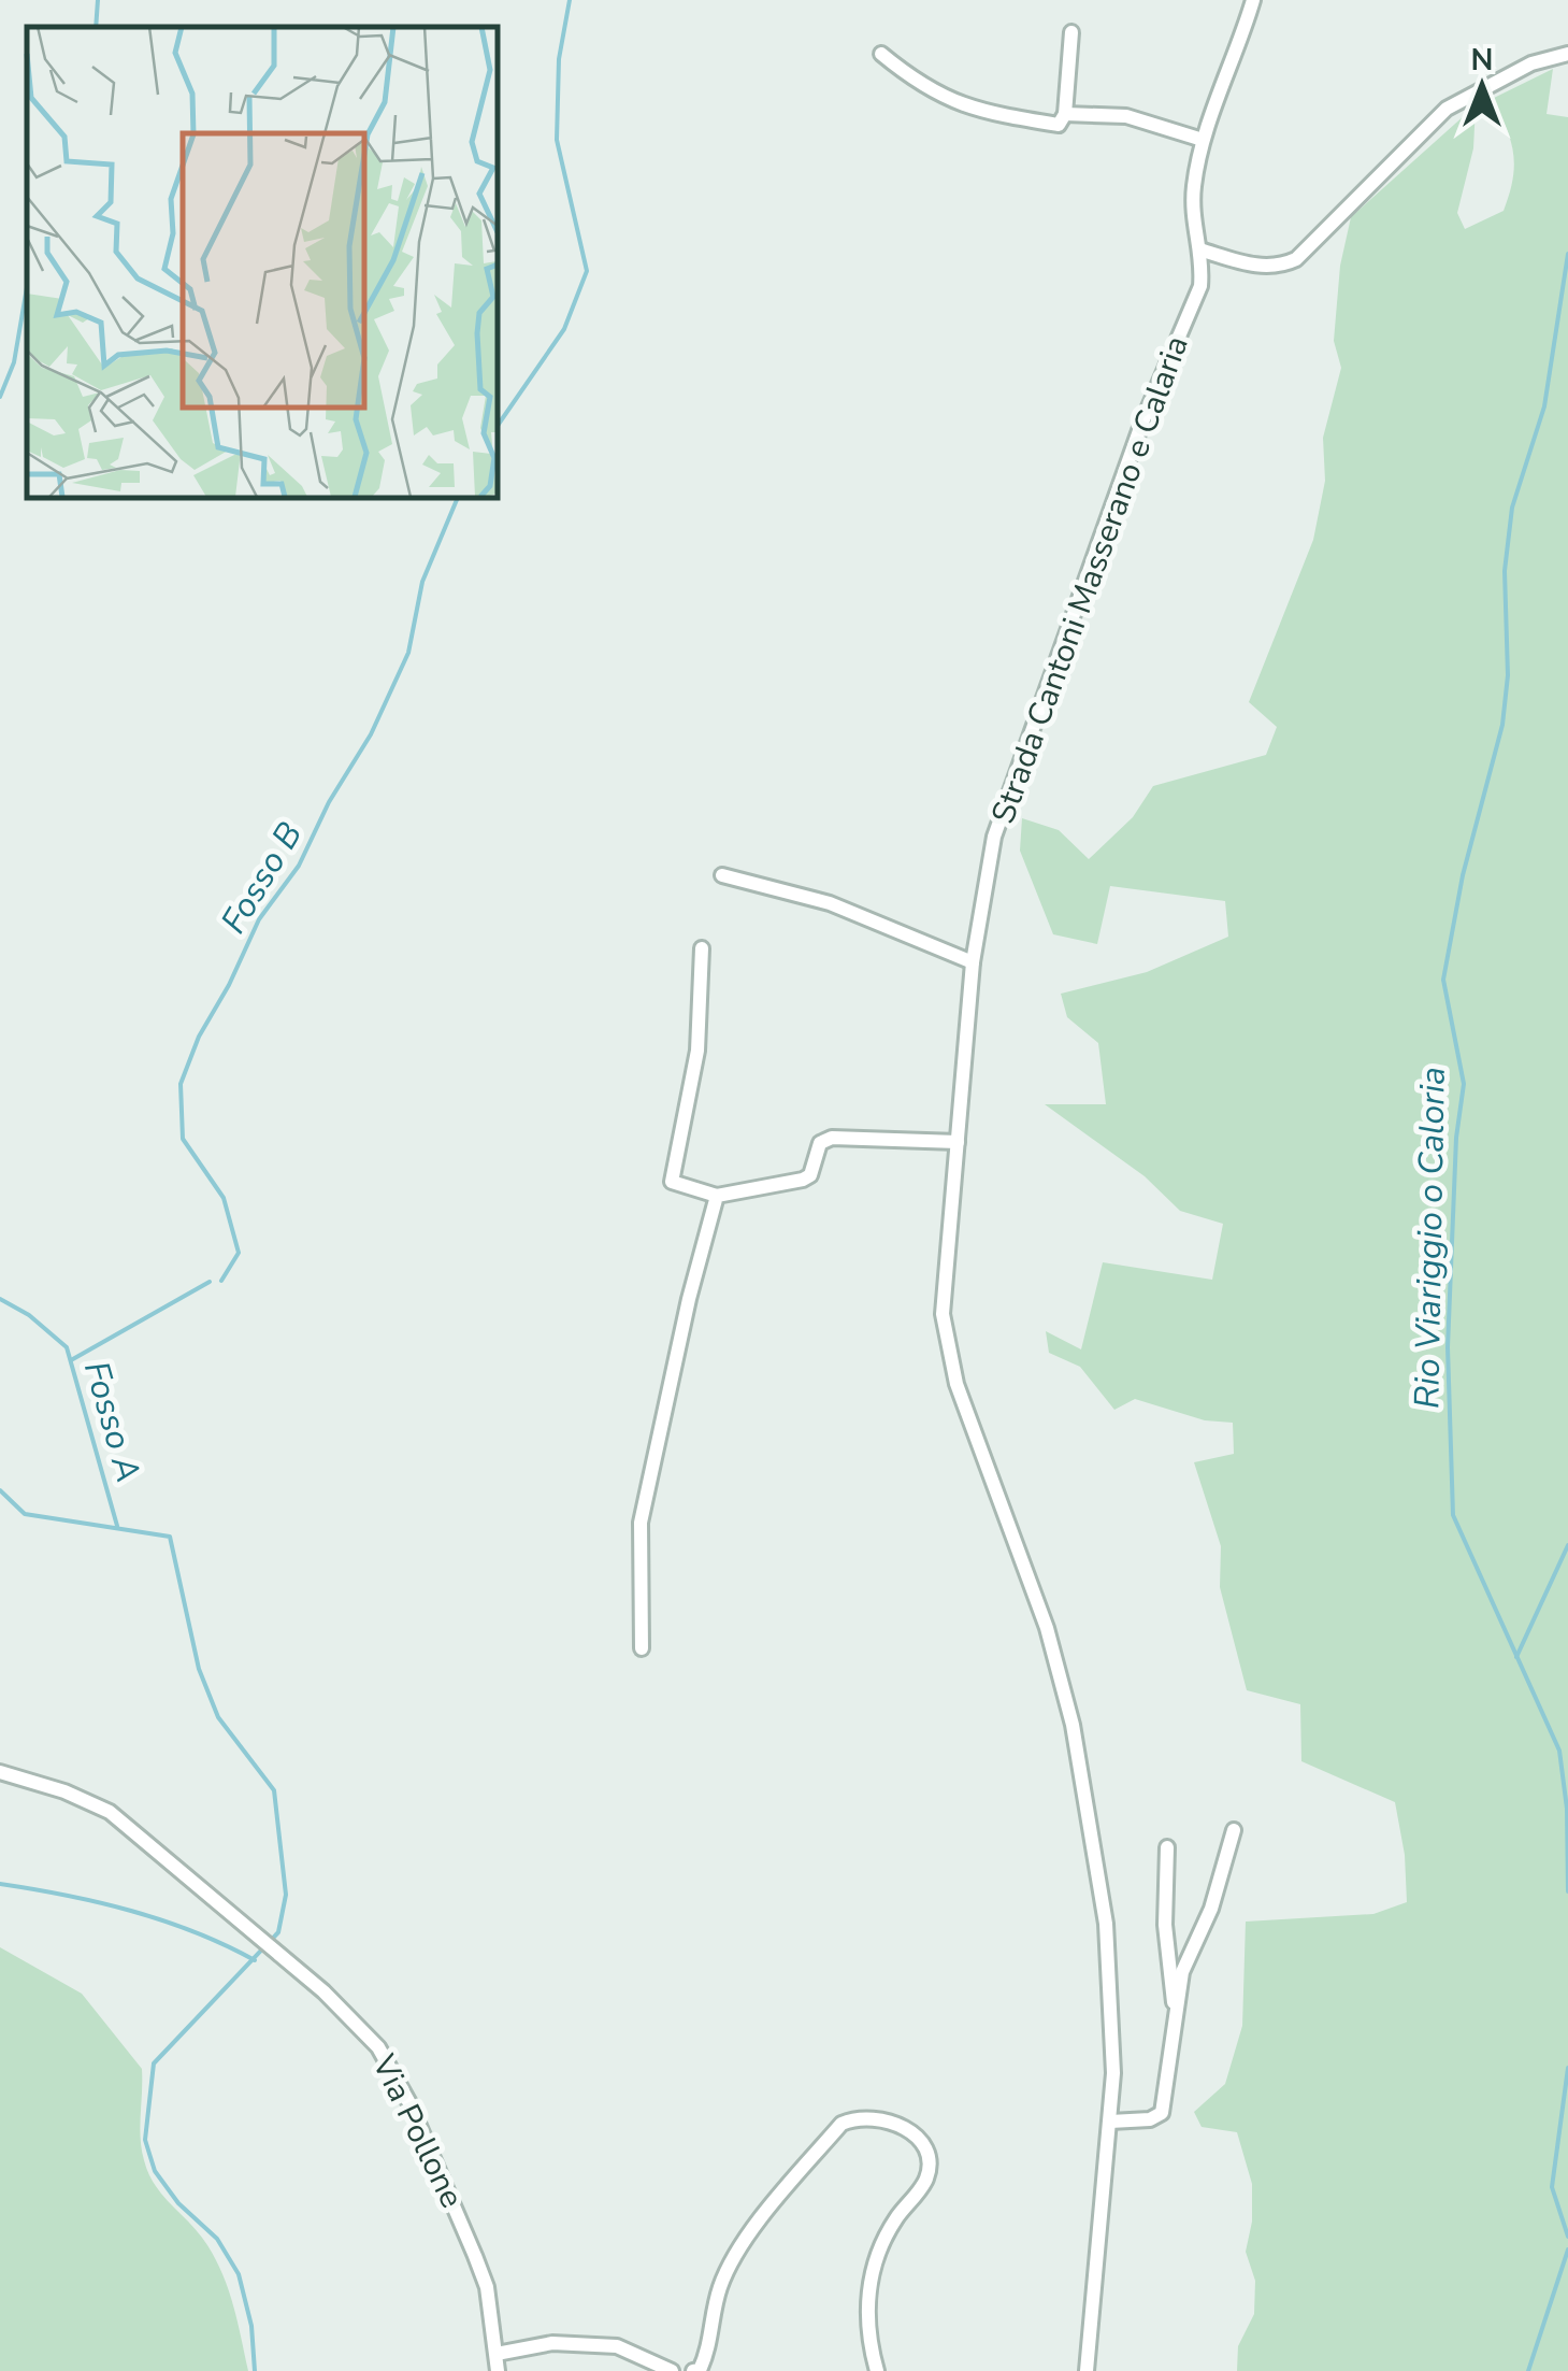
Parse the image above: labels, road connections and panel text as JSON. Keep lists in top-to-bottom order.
{
  "streets": {
    "street": ["Strada Cantoni Masserano e Calaria", "Via Pollone"]
  },
  "water": ["Fosso B", "Rio Viariggio o Caloria", "Fosso A"],
  "north": "top"
}
